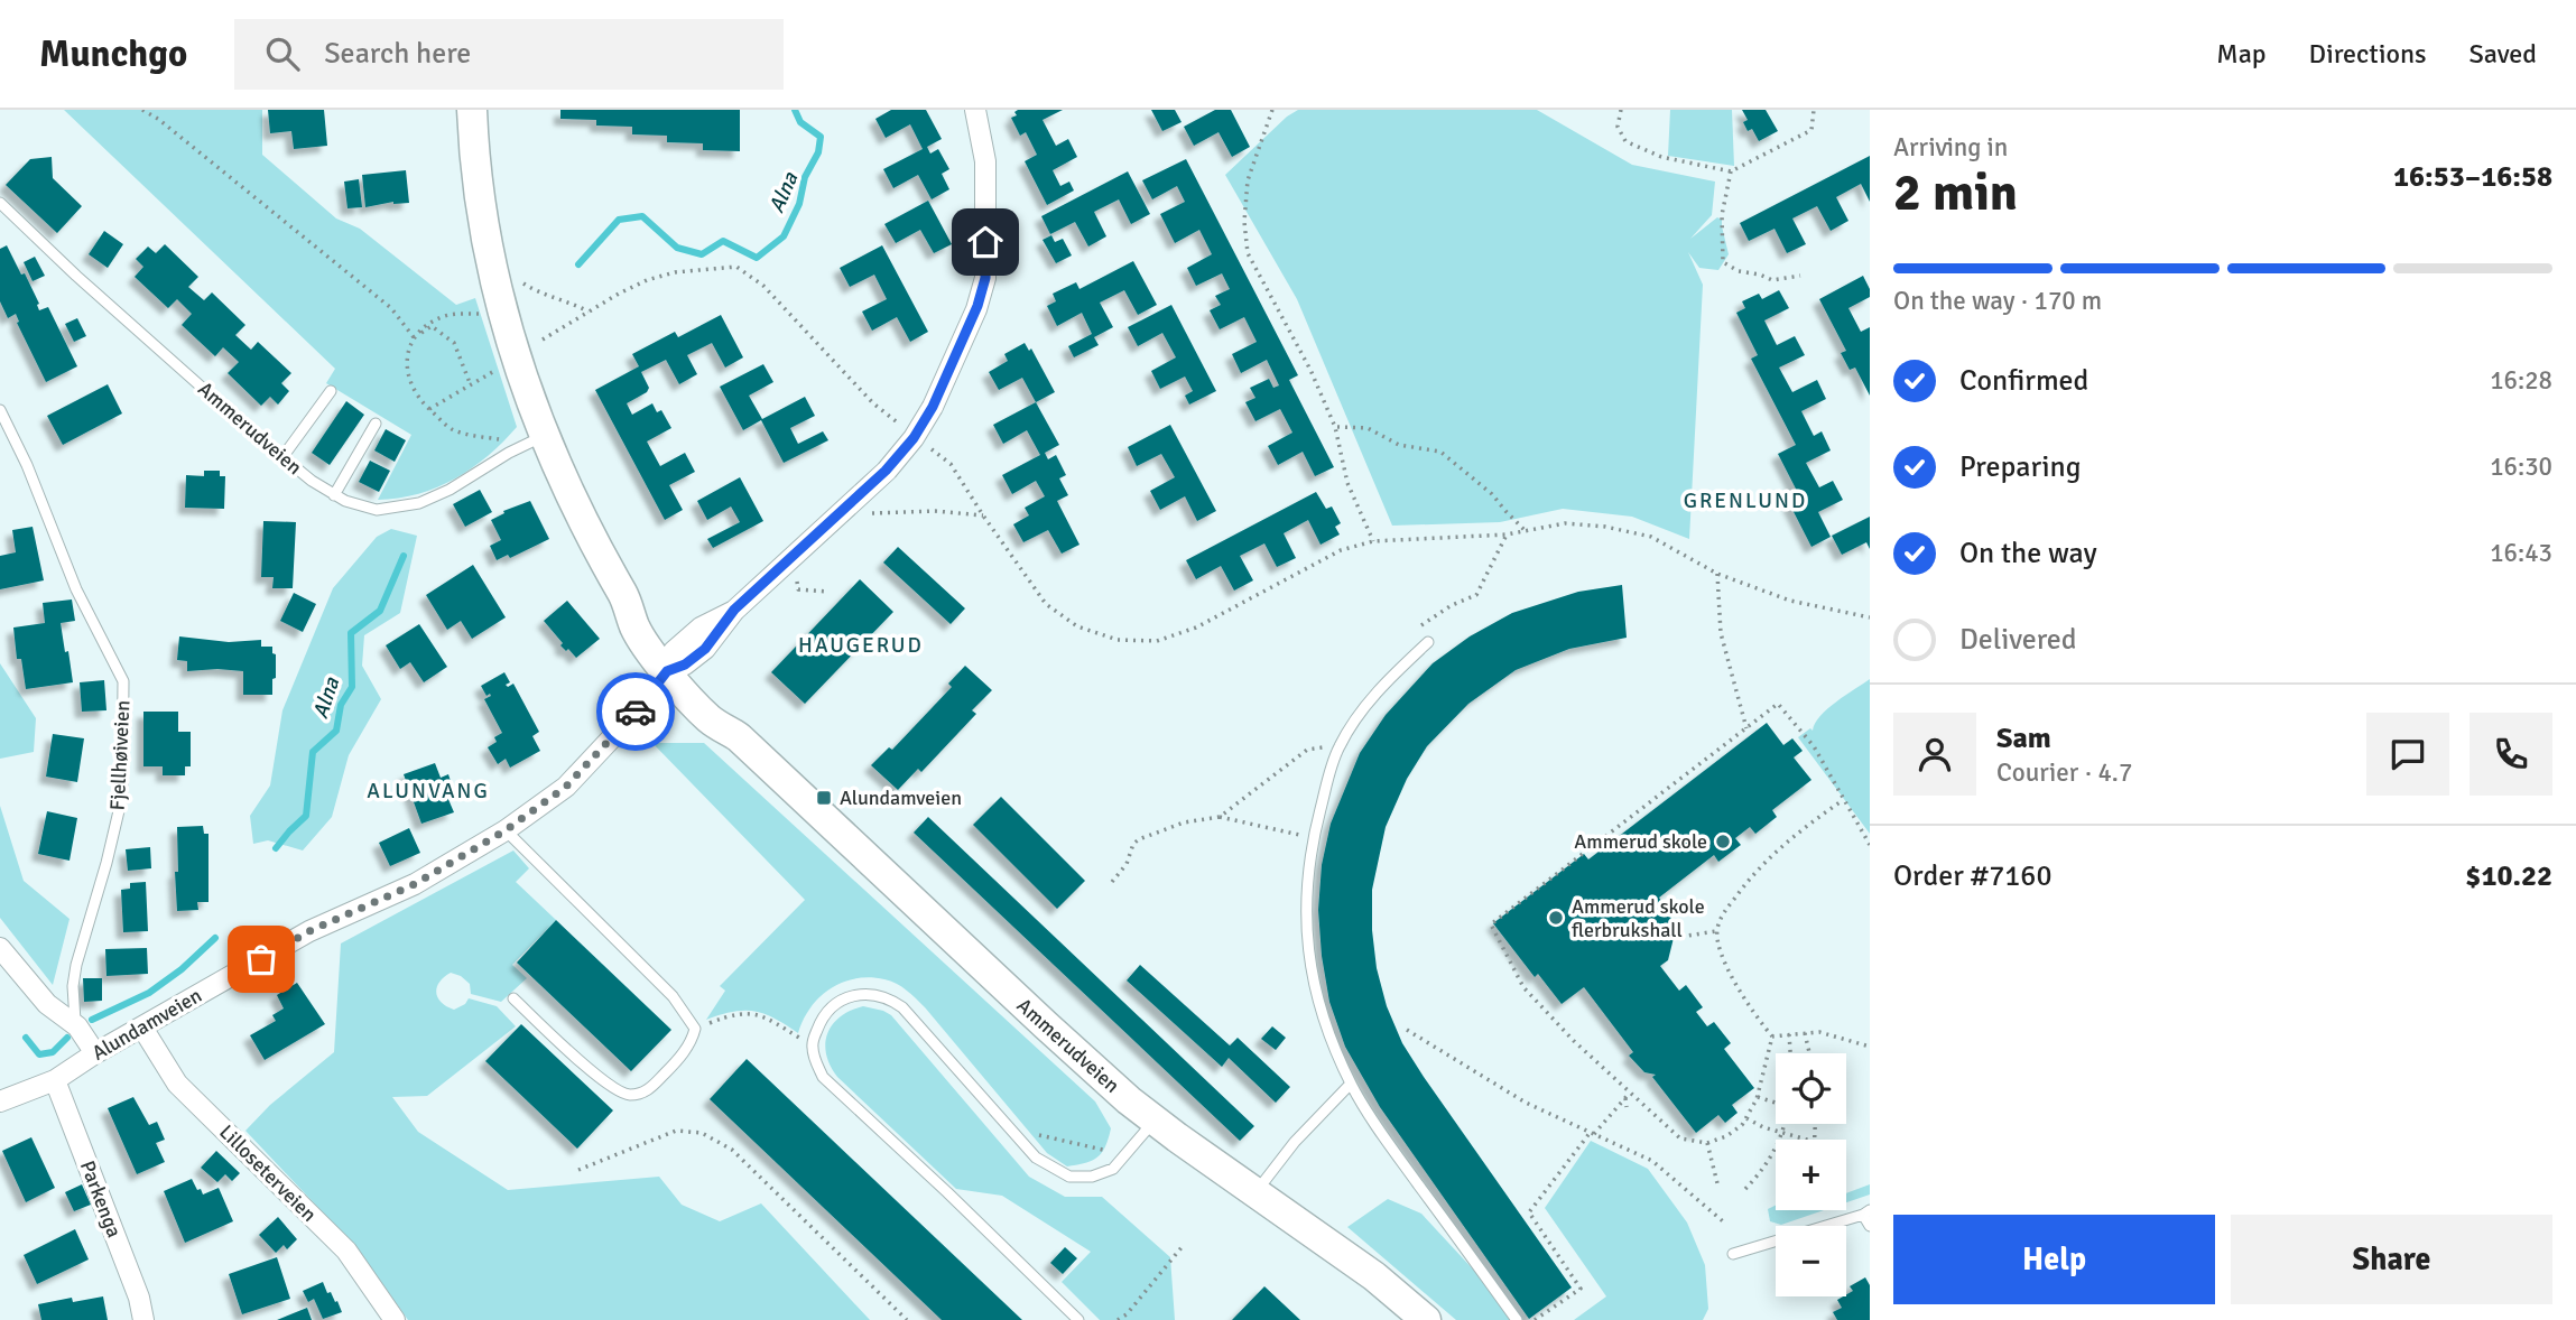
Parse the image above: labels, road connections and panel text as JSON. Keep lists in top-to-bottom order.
{
  "streets": {
    "street": [
      "Ammerudveien",
      "Alundamveien",
      "Lilloseterveien",
      "Parkenga"
    ],
    "lane": ["Fjellhøiveien"]
  },
  "crossings": [
    ["Ammerudveien", "Alundamveien"],
    ["Alundamveien", "Lilloseterveien"],
    ["Alundamveien", "Parkenga"]
  ],
  "districts": ["GRENLUND", "HAUGERUD", "ALUNVANG"],
  "water": ["Alna"],
  "places": {
    "transit": ["Alundamveien"],
    "other": ["Ammerud skole", "Ammerud skole flerbrukshall"]
  },
  "page": {
    "header": "Munchgo",
    "search": "Search here",
    "nav": ["Map", "Directions", "Saved"],
    "heading": ["2 min", "Arriving in", "16:53–16:58"],
    "panel": [
      "Sam",
      "Courier · 4.7",
      "Order #7160",
      "$10.22"
    ],
    "bar": "On the way · 170 m",
    "list": [
      ["Confirmed", "16:28"],
      ["Preparing", "16:30"],
      ["On the way", "16:43"],
      "Delivered"
    ],
    "map_buttons": ["+", "−"],
    "buttons": ["Help", "Share"]
  }
}
